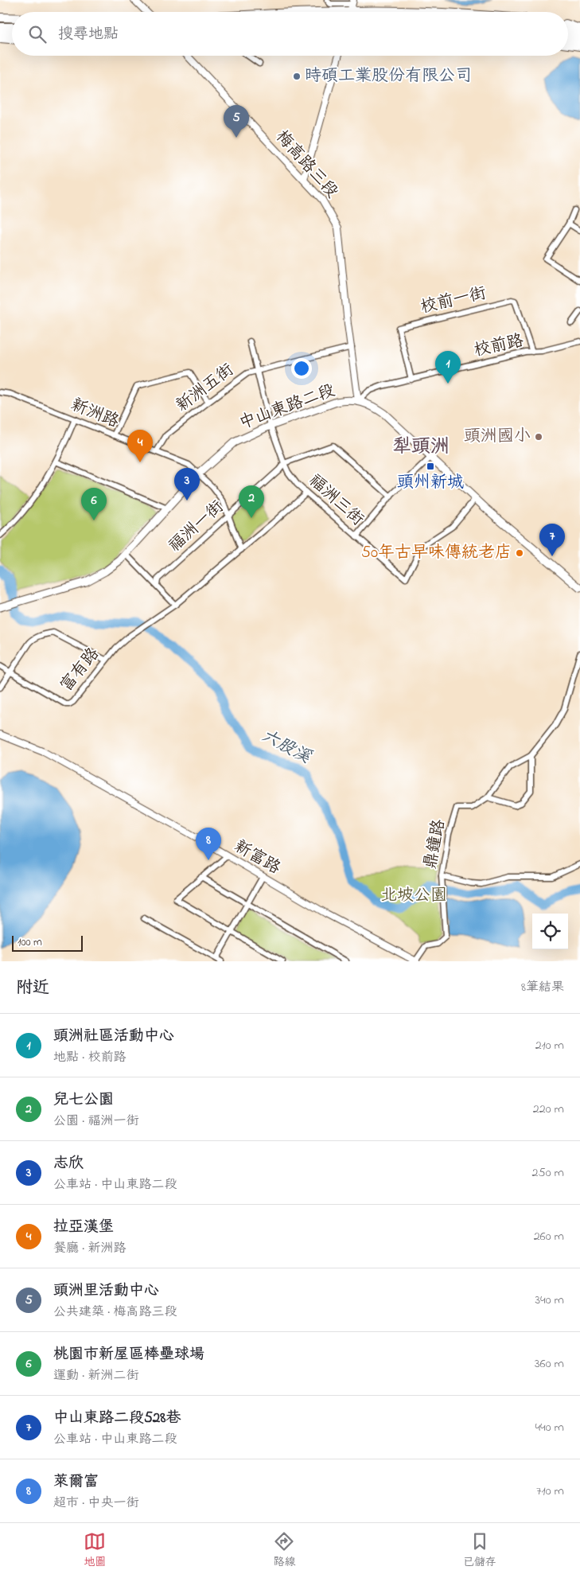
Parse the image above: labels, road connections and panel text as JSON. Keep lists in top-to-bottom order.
{
  "streets": {
    "main road": ["中山東路二段"],
    "street": [
      "梅高路三段",
      "校前一街",
      "校前路",
      "新洲五街",
      "新洲路",
      "福洲三街",
      "福洲一街",
      "富有路",
      "鼎鐘路",
      "新富路"
    ]
  },
  "crossings": [
    ["梅高路三段", "校前路"],
    ["梅高路三段", "新洲五街"],
    ["梅高路三段", "中山東路二段"],
    ["校前一街", "校前路"],
    ["校前路", "中山東路二段"],
    ["新洲五街", "新洲路"],
    ["新洲五街", "福洲三街"],
    ["中山東路二段", "新洲路"],
    ["中山東路二段", "福洲三街"],
    ["新洲路", "福洲一街"],
    ["新洲路", "富有路"],
    ["福洲三街", "福洲一街"],
    ["福洲三街", "富有路"],
    ["鼎鐘路", "新富路"]
  ],
  "districts": ["犁頭洲"],
  "water": ["六股溪"],
  "parks": ["北坡公園"],
  "places": {
    "other": ["時碩工業股份有限公司", "頭洲國小", "50年古早味傳統老店"],
    "transit": ["頭州新城"]
  },
  "scale_bar": "100 m",
  "page": {
    "search": "搜尋地點",
    "pins": [
      "5",
      "1",
      "4",
      "3",
      "2",
      "6",
      "7",
      "8"
    ],
    "scale": "100 m",
    "heading": ["附近", "8筆結果"],
    "list": [
      {
        "mark": "1",
        "name": "頭洲社區活動中心",
        "note": "地點 · 校前路",
        "value": "210 m"
      },
      {
        "mark": "2",
        "name": "兒七公園",
        "note": "公園 · 福洲一街",
        "value": "220 m"
      },
      {
        "mark": "3",
        "name": "志欣",
        "note": "公車站 · 中山東路二段",
        "value": "250 m"
      },
      {
        "mark": "4",
        "name": "拉亞漢堡",
        "note": "餐廳 · 新洲路",
        "value": "260 m"
      },
      {
        "mark": "5",
        "name": "頭洲里活動中心",
        "note": "公共建築 · 梅高路三段",
        "value": "340 m"
      },
      {
        "mark": "6",
        "name": "桃園市新屋區棒壘球場",
        "note": "運動 · 新洲二街",
        "value": "360 m"
      },
      {
        "mark": "7",
        "name": "中山東路二段528巷",
        "note": "公車站 · 中山東路二段",
        "value": "440 m"
      },
      {
        "mark": "8",
        "name": "萊爾富",
        "note": "超市 · 中央一街",
        "value": "710 m"
      }
    ],
    "nav": ["地圖", "路線", "已儲存"]
  }
}
